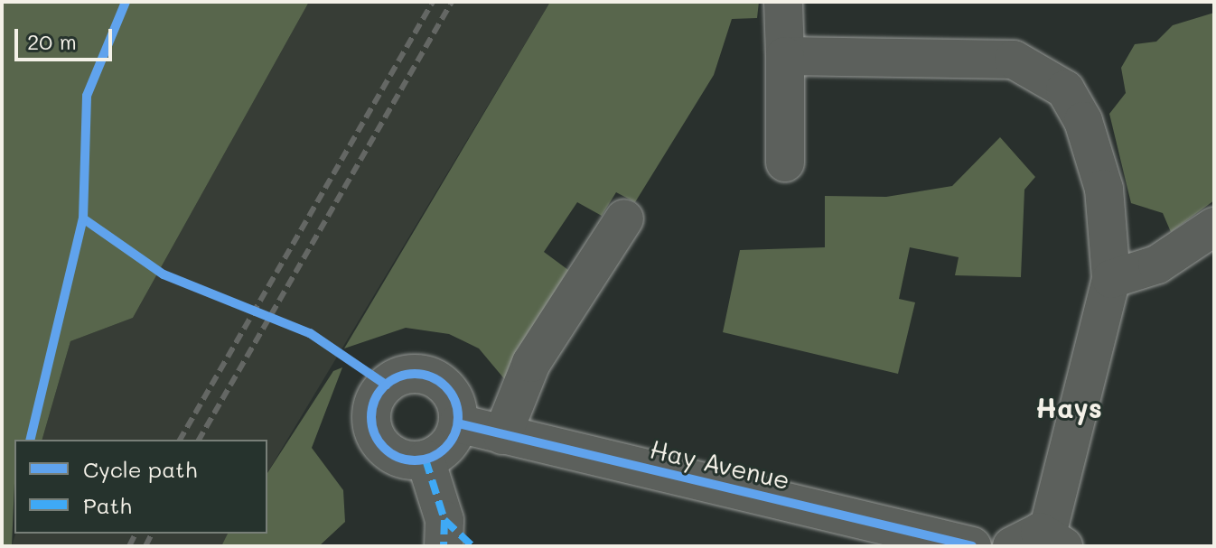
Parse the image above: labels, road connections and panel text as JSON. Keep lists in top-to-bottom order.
{
  "streets": {
    "street": ["Hay Avenue"]
  },
  "districts": ["Hays"],
  "legend": ["Cycle path", "Path"],
  "scale_bar": "20 m"
}
